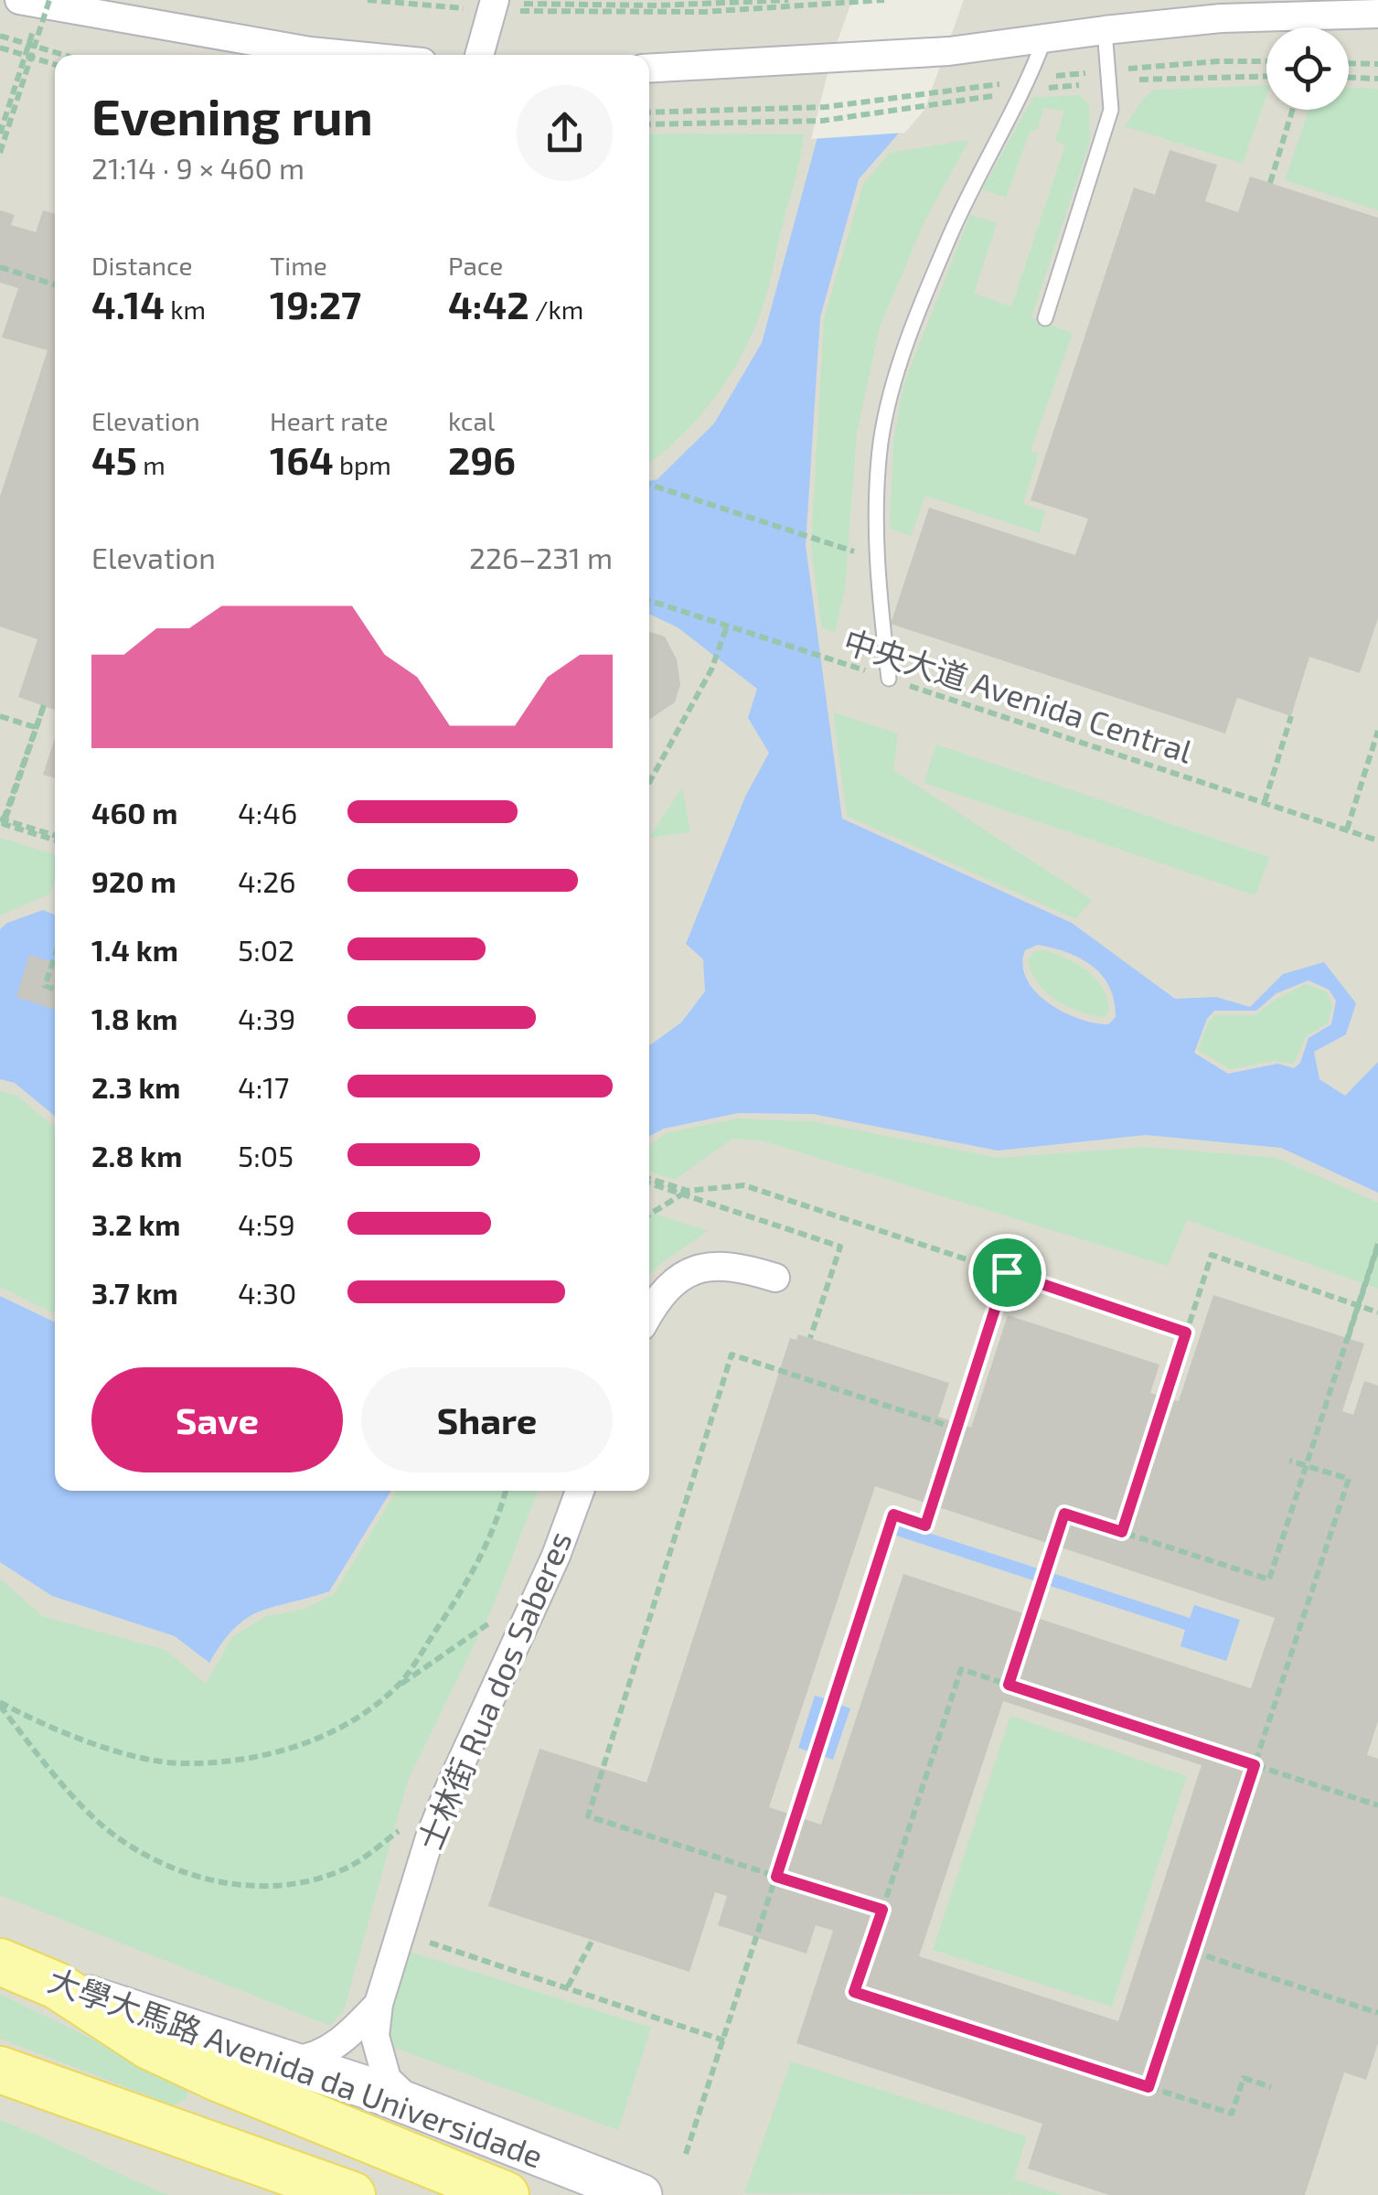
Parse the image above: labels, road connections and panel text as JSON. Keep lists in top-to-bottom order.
{
  "streets": {
    "main road": ["大學大馬路 Avenida da Universidade"],
    "street": ["士林街 Rua dos Saberes"],
    "path": ["中央大道 Avenida Central"]
  },
  "page": {
    "heading": ["Evening run", "21:14 · 9 × 460 m"],
    "stats": [
      ["Distance", "4.14 km"],
      ["Time", "19:27"],
      ["Pace", "4:42 /km"],
      ["Elevation", "45 m"],
      ["Heart rate", "164 bpm"],
      ["kcal", "296"]
    ],
    "chart": ["Elevation", "226–231 m"],
    "list": [
      {
        "name": "460 m",
        "note": "4:46"
      },
      {
        "name": "920 m",
        "note": "4:26"
      },
      {
        "name": "1.4 km",
        "note": "5:02"
      },
      {
        "name": "1.8 km",
        "note": "4:39"
      },
      {
        "name": "2.3 km",
        "note": "4:17"
      },
      {
        "name": "2.8 km",
        "note": "5:05"
      },
      {
        "name": "3.2 km",
        "note": "4:59"
      },
      {
        "name": "3.7 km",
        "note": "4:30"
      }
    ],
    "buttons": ["Save", "Share"]
  }
}
